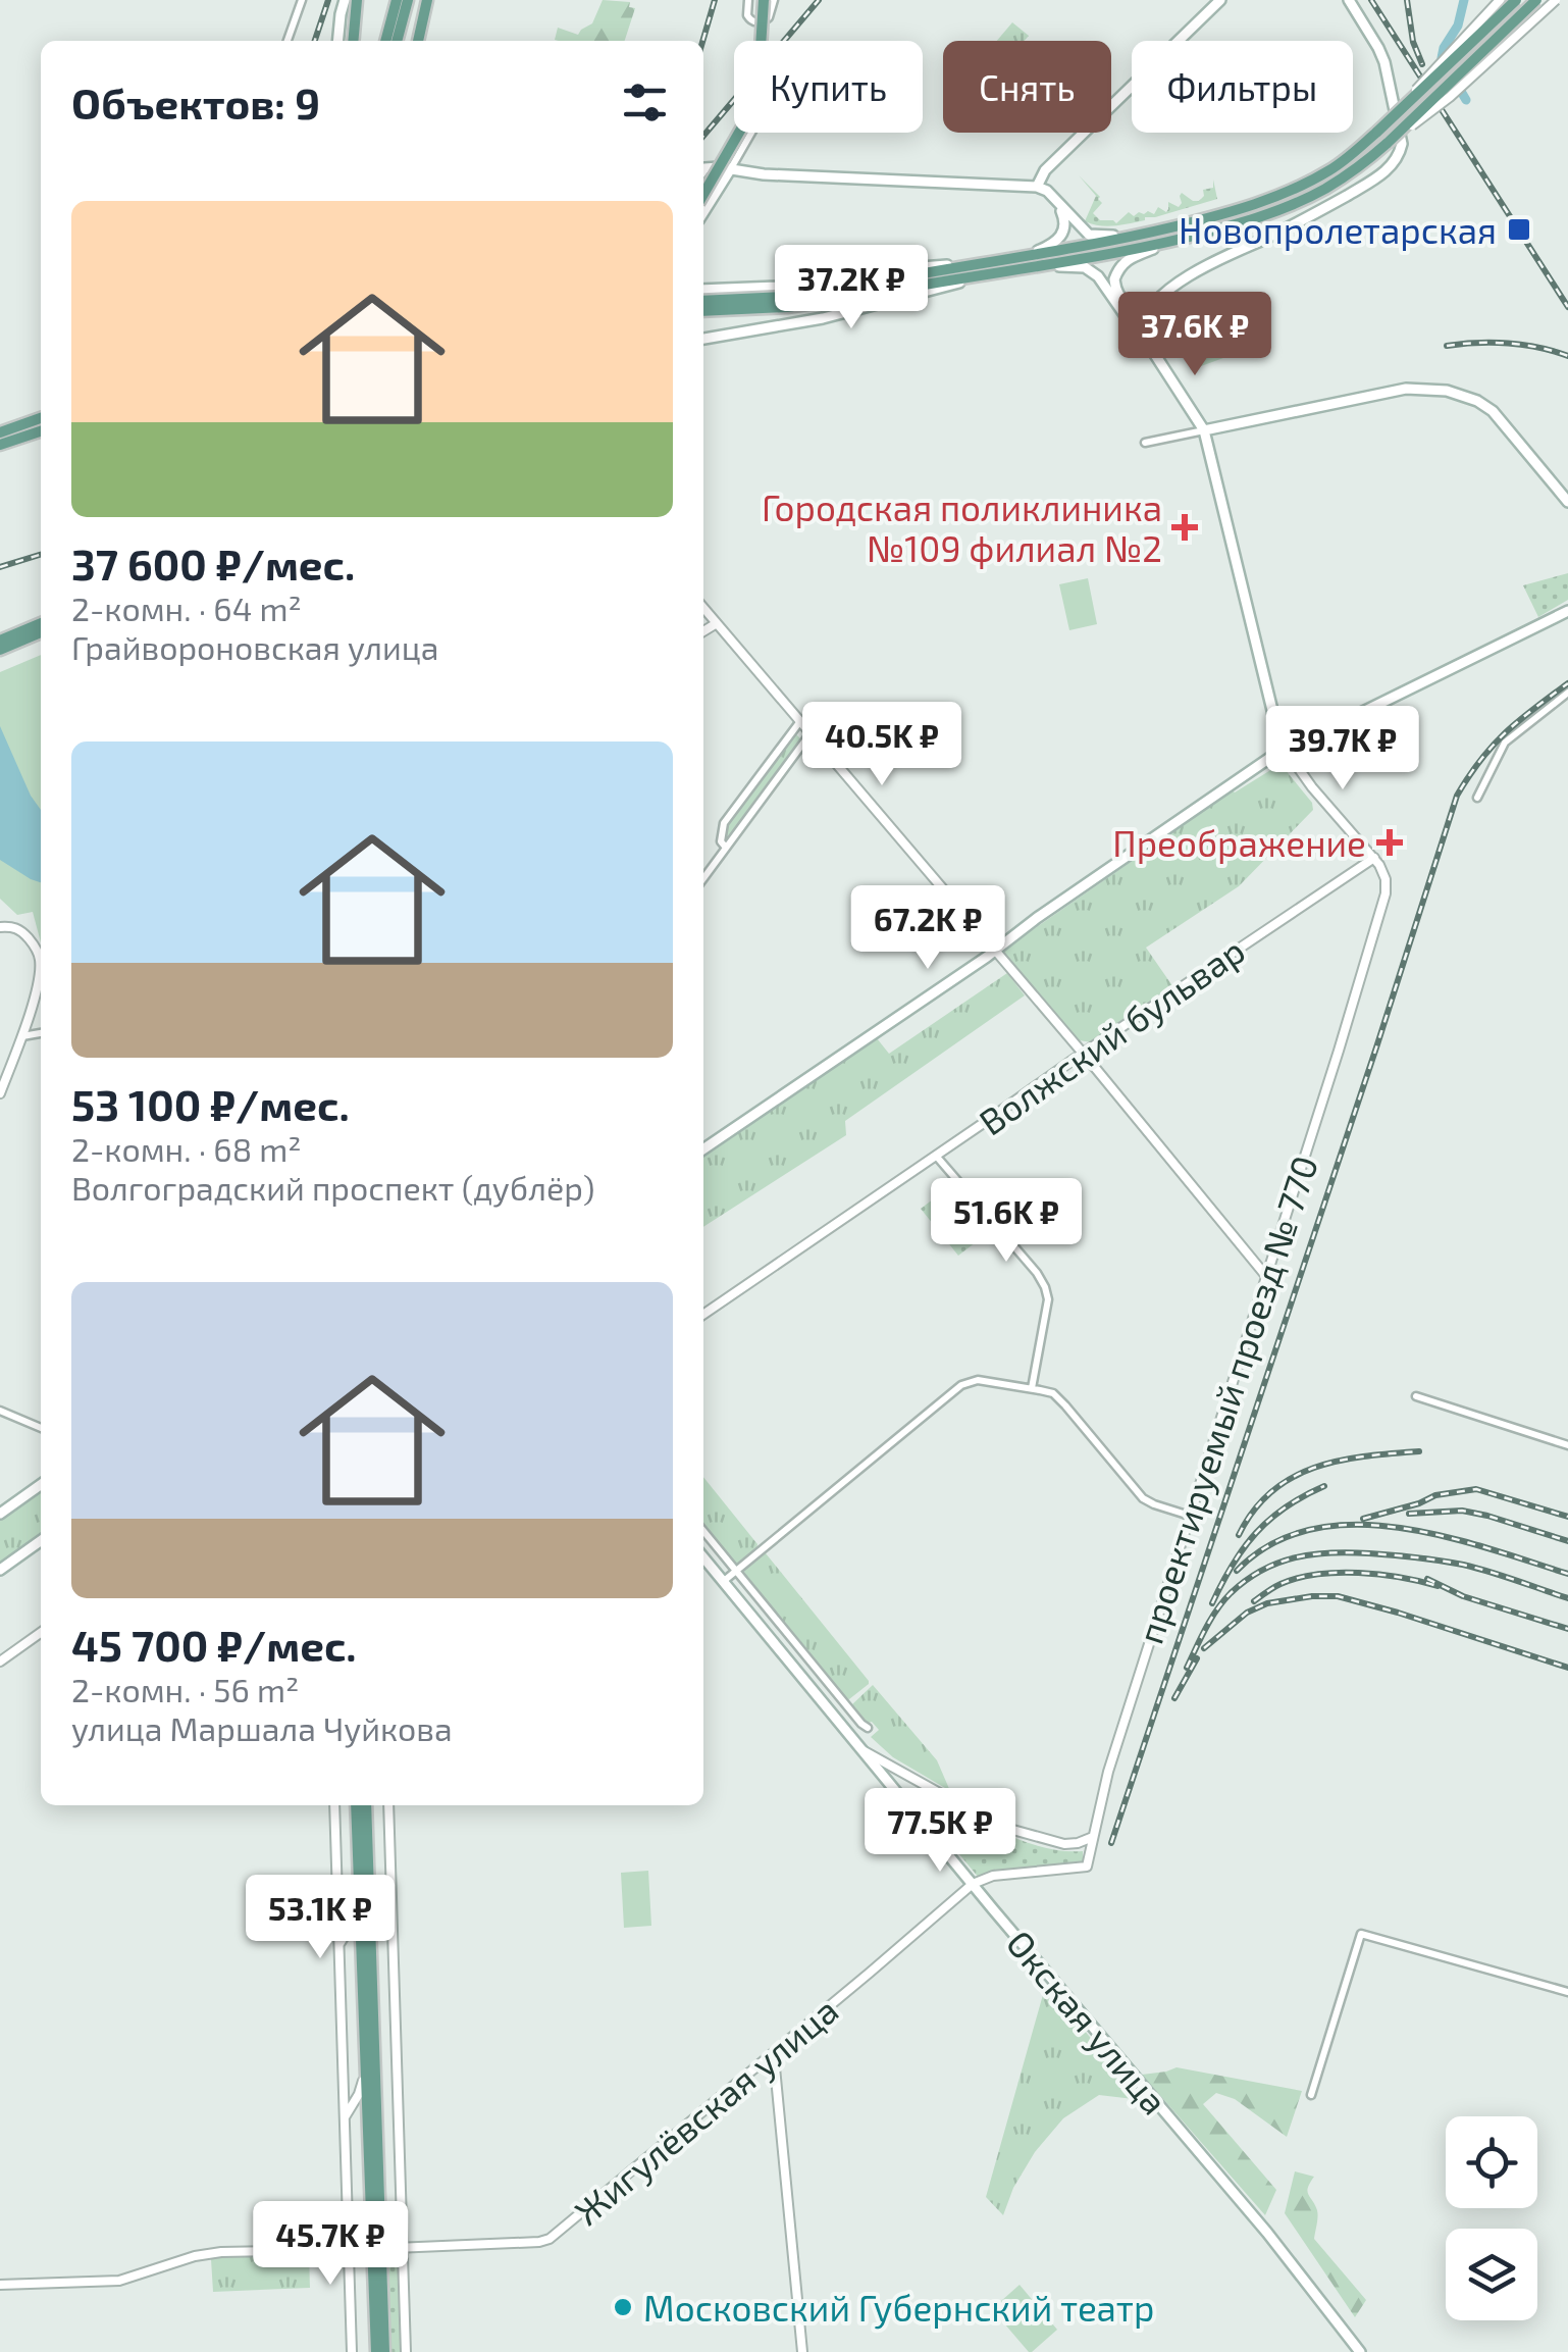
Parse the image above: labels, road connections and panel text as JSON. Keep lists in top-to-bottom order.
{
  "streets": {
    "main road": ["Окская улица"],
    "street": ["Волжский бульвар", "проектируемый проезд № 770", "Жигулёвская улица"]
  },
  "crossings": [
    ["Волжский бульвар", "проектируемый проезд № 770"],
    ["Окская улица", "Жигулёвская улица"]
  ],
  "places": {
    "transit": ["Новопролетарская"],
    "health": ["Городская поликлиника №109 филиал №2", "Преображение"],
    "other": ["Московский Губернский театр"]
  },
  "page": {
    "chip": ["Купить", "Снять", "Фильтры"],
    "heading": "Объектов: 9",
    "list": [
      {
        "name": "37 600 ₽/мес.",
        "note": "2-комн. · 64 m² · Грайвороновская улица"
      },
      {
        "name": "53 100 ₽/мес.",
        "note": "2-комн. · 68 m² · Волгоградский проспект (дублёр)"
      },
      {
        "name": "45 700 ₽/мес.",
        "note": "2-комн. · 56 m² · улица Маршала Чуйкова"
      }
    ],
    "price": [
      "37.2K ₽",
      "37.6K ₽",
      "40.5K ₽",
      "39.7K ₽",
      "67.2K ₽",
      "51.6K ₽",
      "77.5K ₽",
      "53.1K ₽",
      "45.7K ₽"
    ]
  }
}
